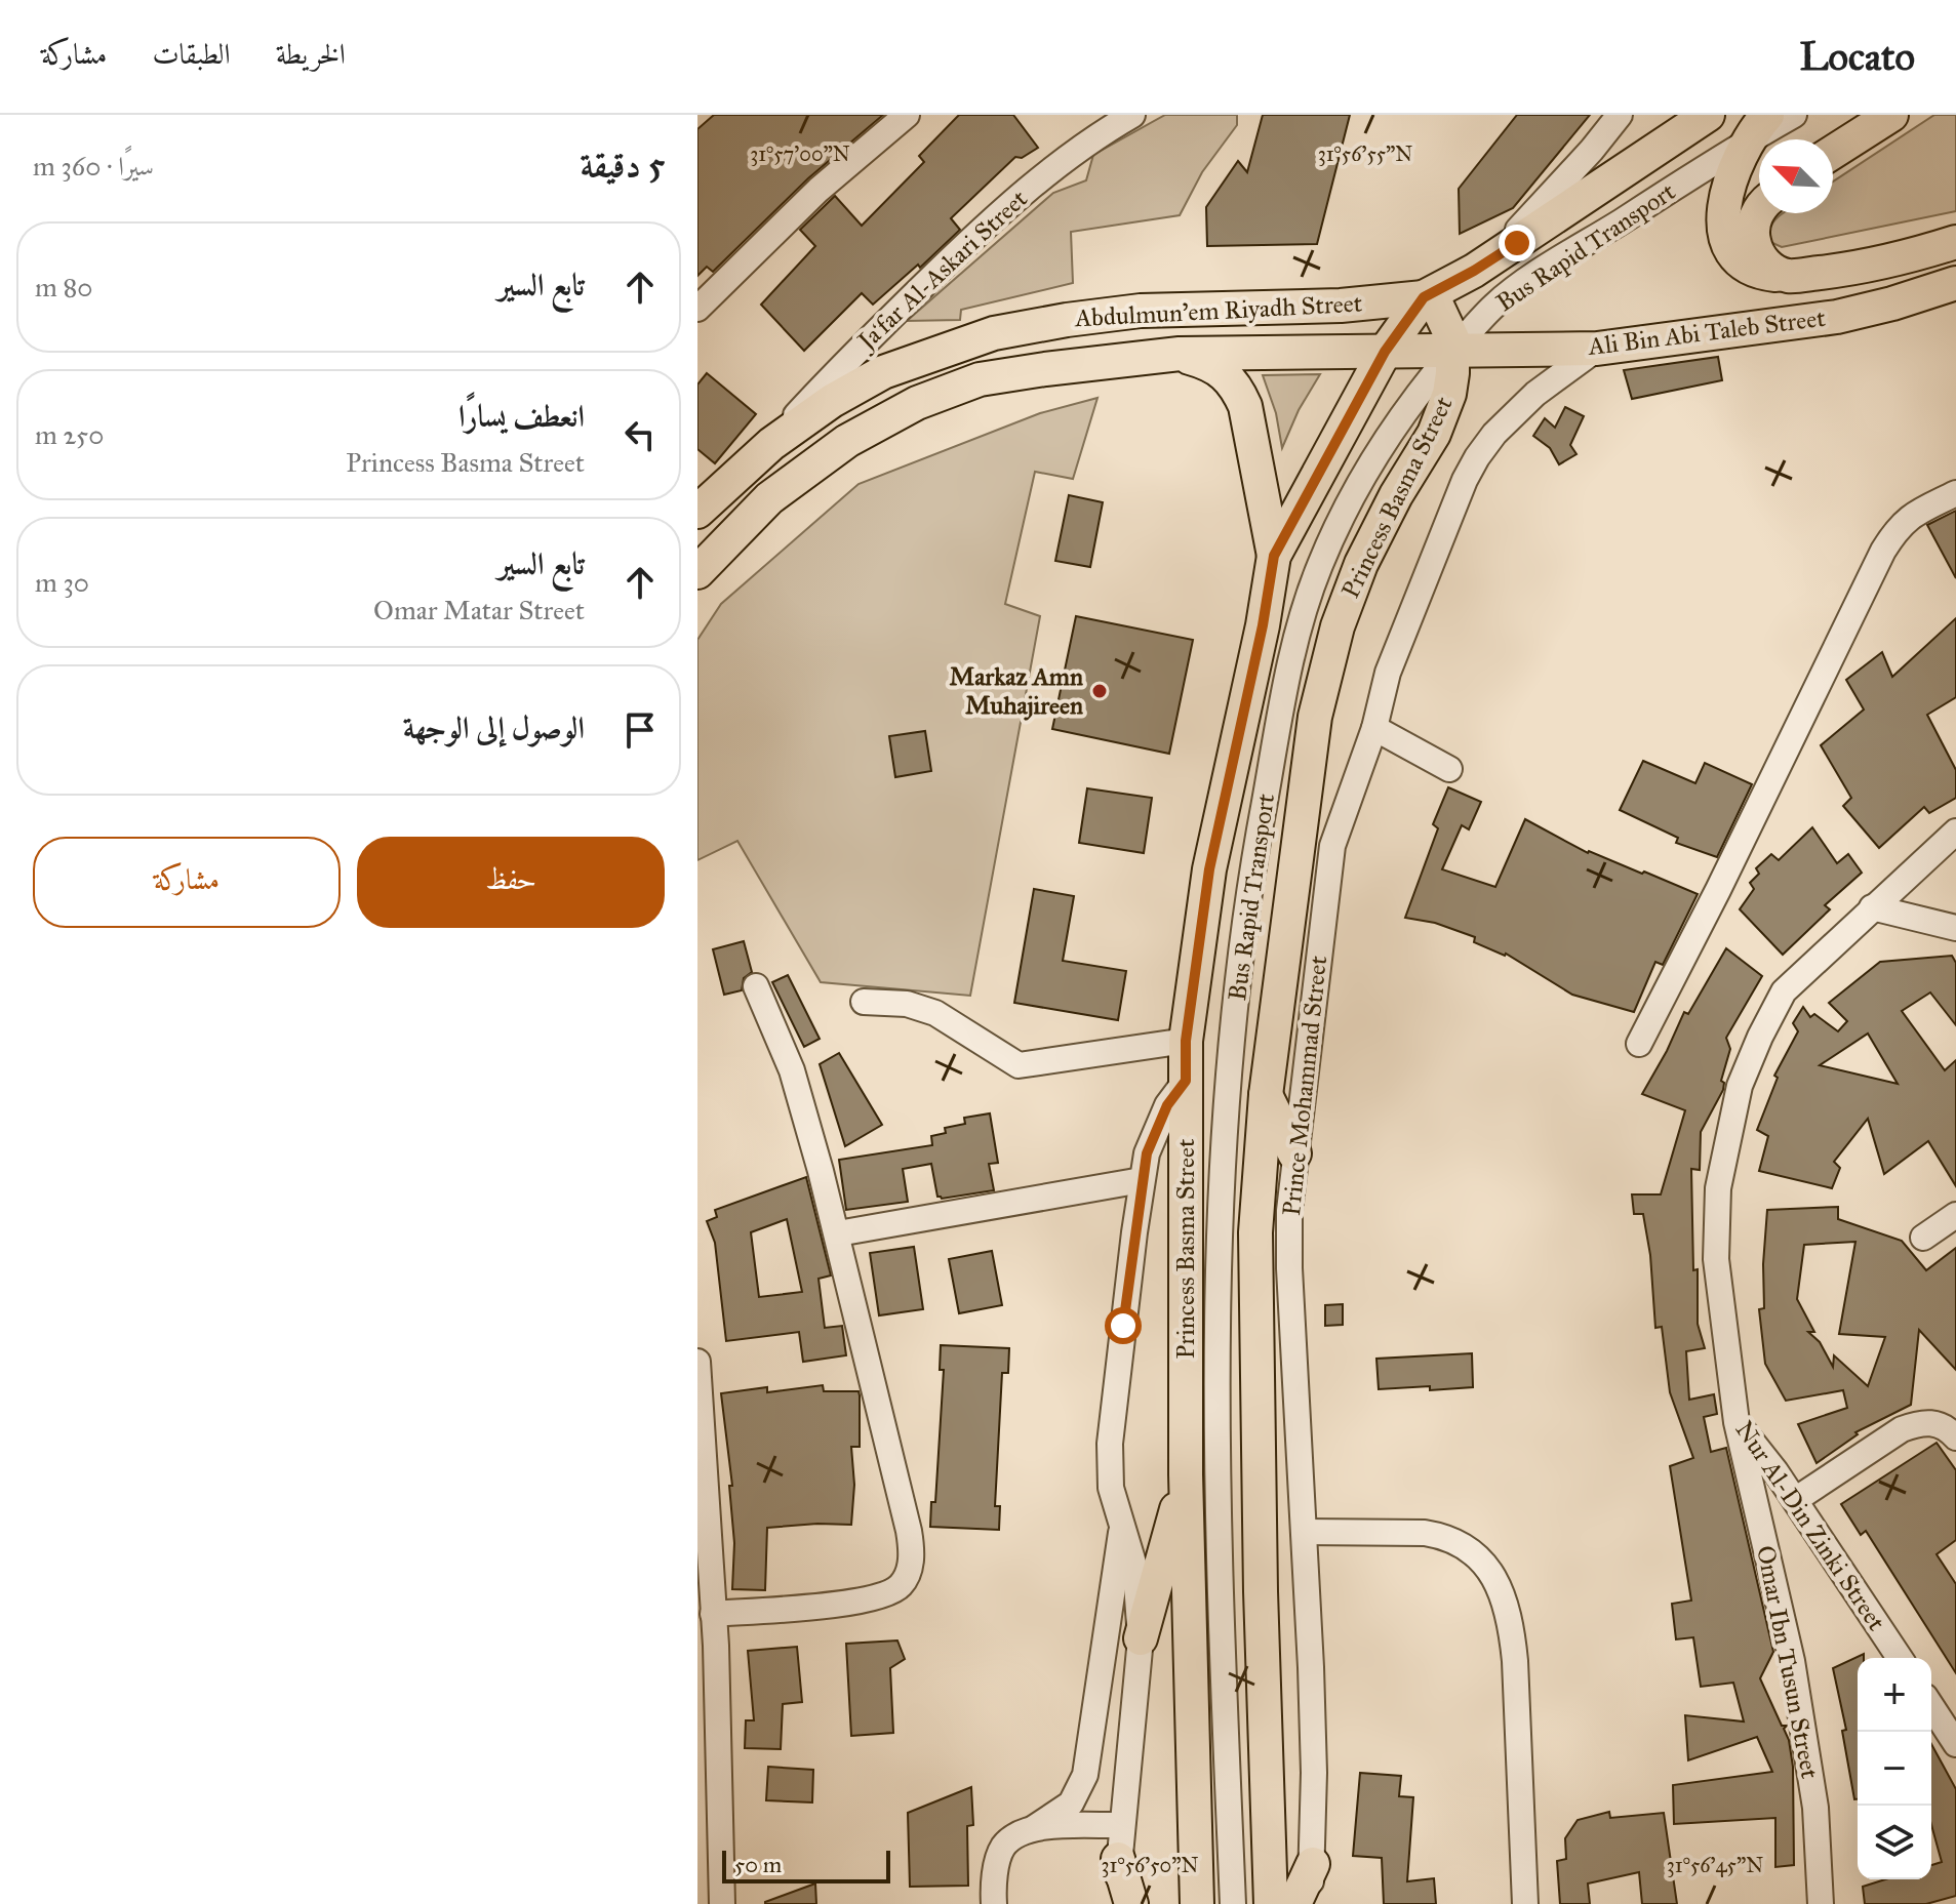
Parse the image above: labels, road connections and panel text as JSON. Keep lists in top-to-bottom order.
{
  "streets": {
    "main road": ["Abdulmun'em Riyadh Street", "Ali Bin Abi Taleb Street", "Princess Basma Street"],
    "street": [
      "Bus Rapid Transport",
      "Jaʻfar Al-Askari Street",
      "Prince Mohammad Street",
      "Nur Al-Din Zinki Street",
      "Omar Ibn Tusun Street"
    ]
  },
  "crossings": [
    ["Bus Rapid Transport", "Abdulmun'em Riyadh Street"],
    ["Bus Rapid Transport", "Ali Bin Abi Taleb Street"],
    ["Bus Rapid Transport", "Princess Basma Street"],
    ["Jaʻfar Al-Askari Street", "Abdulmun'em Riyadh Street"],
    ["Abdulmun'em Riyadh Street", "Ali Bin Abi Taleb Street"],
    ["Abdulmun'em Riyadh Street", "Princess Basma Street"],
    ["Ali Bin Abi Taleb Street", "Princess Basma Street"],
    ["Ali Bin Abi Taleb Street", "Prince Mohammad Street"],
    ["Nur Al-Din Zinki Street", "Omar Ibn Tusun Street"]
  ],
  "places": ["Markaz Amn Muhajireen"],
  "scale_bar": "50 m",
  "north": "top left",
  "page": {
    "header": "Locato",
    "nav": ["الخريطة", "الطبقات", "مشاركة"],
    "heading": ["5 دقيقة", "سيرًا · 360 m"],
    "list": [
      ["تابع السير", "80 m"],
      ["انعطف يسارًا", "Princess Basma Street", "250 m"],
      ["تابع السير", "Omar Matar Street", "30 m"],
      "الوصول إلى الوجهة"
    ],
    "buttons": ["حفظ", "مشاركة"],
    "map_buttons": ["+", "−"],
    "scale": "50 m"
  },
  "coordinates": [
    "31°57'00\"N",
    "31°56'55\"N",
    "31°56'50\"N",
    "31°56'45\"N"
  ]
}
